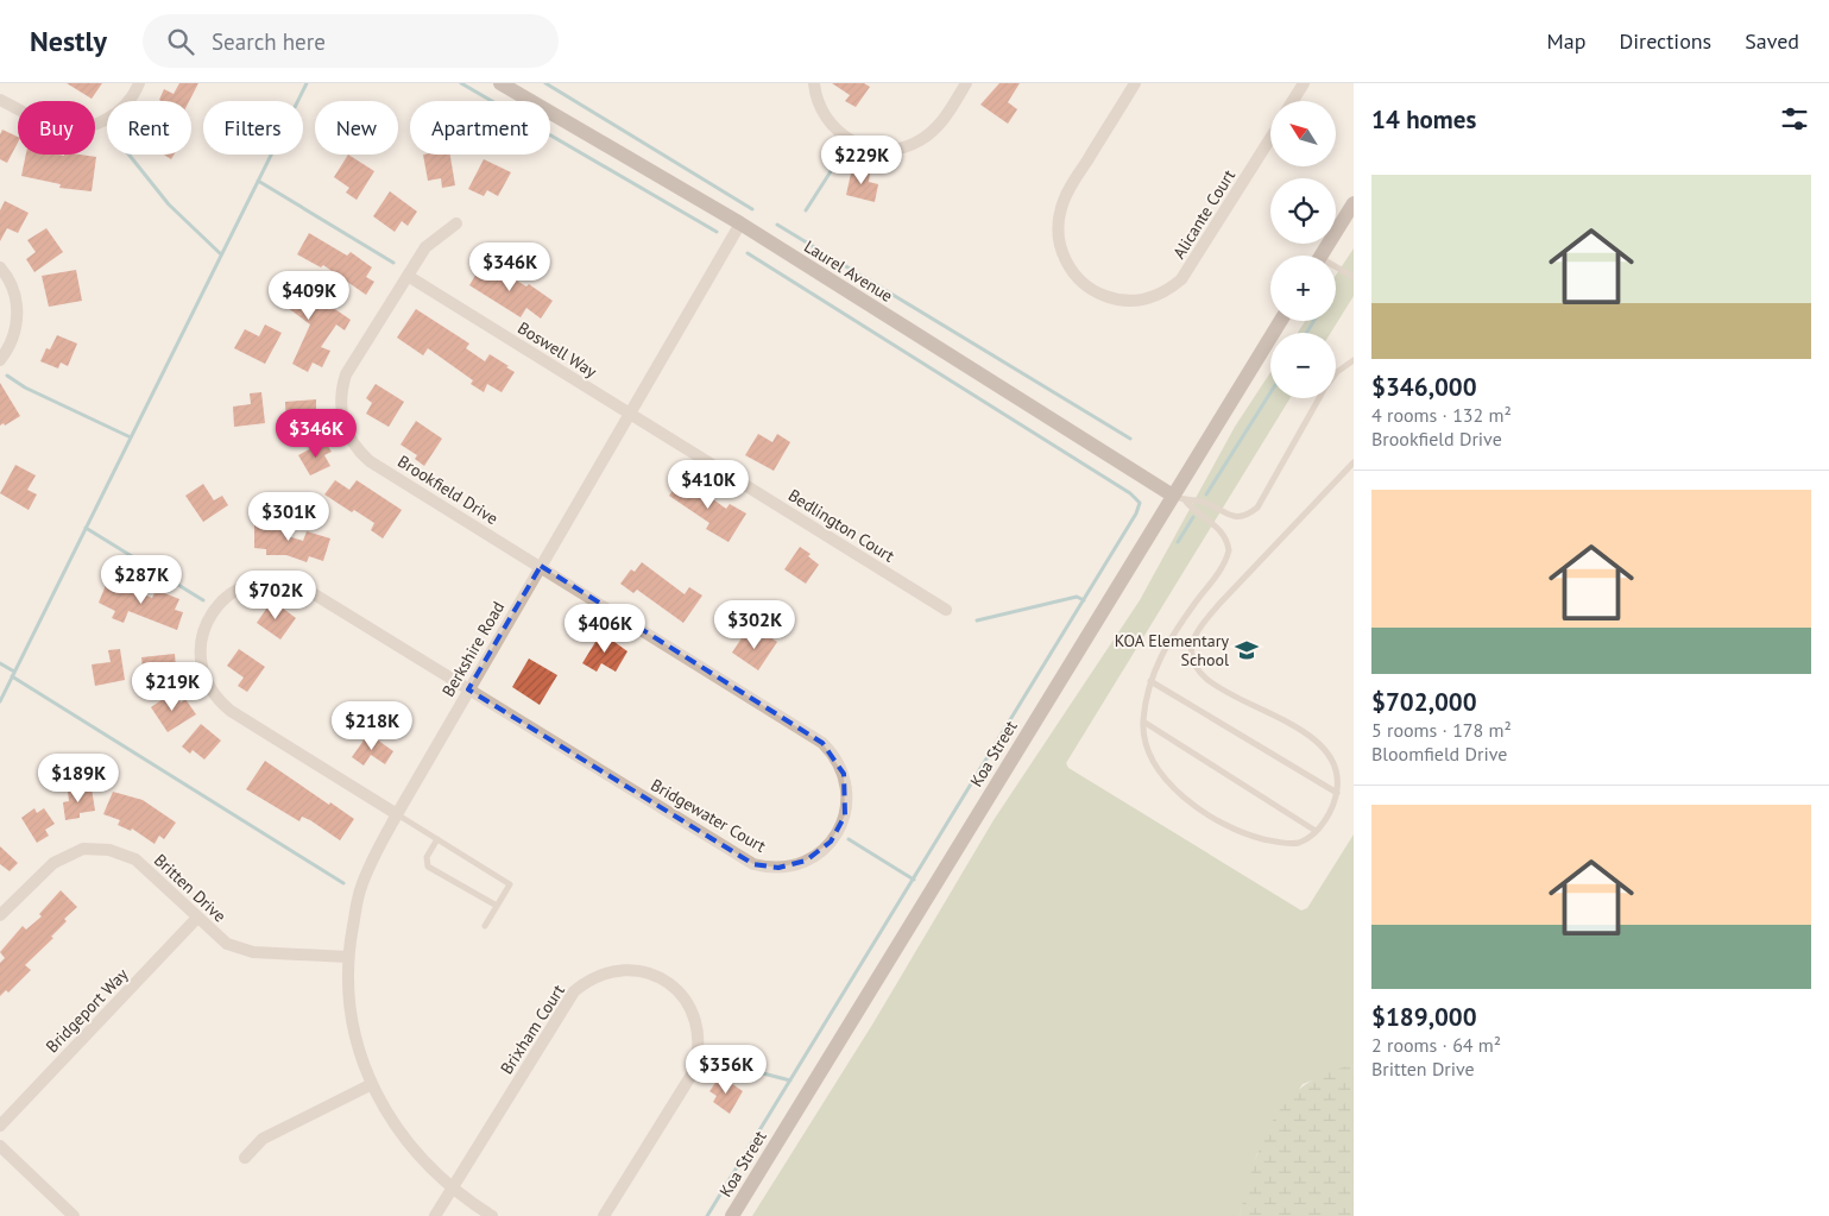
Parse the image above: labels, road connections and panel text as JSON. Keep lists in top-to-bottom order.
{
  "streets": {
    "main road": ["Laurel Avenue", "Koa Street"],
    "street": [
      "Alicante Court",
      "Boswell Way",
      "Brookfield Drive",
      "Bedlington Court",
      "Berkshire Road",
      "Bridgewater Court",
      "Britten Drive",
      "Bridgeport Way",
      "Brixham Court"
    ]
  },
  "crossings": [
    ["Laurel Avenue", "Berkshire Road"],
    ["Laurel Avenue", "Koa Street"],
    ["Boswell Way", "Brookfield Drive"],
    ["Boswell Way", "Bedlington Court"],
    ["Boswell Way", "Berkshire Road"],
    ["Brookfield Drive", "Berkshire Road"],
    ["Brookfield Drive", "Bridgewater Court"],
    ["Bedlington Court", "Berkshire Road"],
    ["Berkshire Road", "Bridgewater Court"],
    ["Berkshire Road", "Britten Drive"],
    ["Berkshire Road", "Brixham Court"],
    ["Britten Drive", "Bridgeport Way"]
  ],
  "places": {
    "school or university": ["KOA Elementary School"]
  },
  "north": "top left",
  "page": {
    "header": "Nestly",
    "search": "Search here",
    "nav": ["Map", "Directions", "Saved"],
    "heading": "14 homes",
    "map_buttons": ["+", "−"],
    "chip": [
      "Buy",
      "Rent",
      "Filters",
      "New",
      "Apartment"
    ],
    "price": [
      "$229K",
      "$346K",
      "$409K",
      "$346K",
      "$410K",
      "$301K",
      "$287K",
      "$702K",
      "$302K",
      "$406K",
      "$219K",
      "$218K",
      "$189K",
      "$356K"
    ],
    "list": [
      {
        "name": "$346,000",
        "note": "4 rooms · 132 m² · Brookfield Drive"
      },
      {
        "name": "$702,000",
        "note": "5 rooms · 178 m² · Bloomfield Drive"
      },
      {
        "name": "$189,000",
        "note": "2 rooms · 64 m² · Britten Drive"
      }
    ]
  }
}
